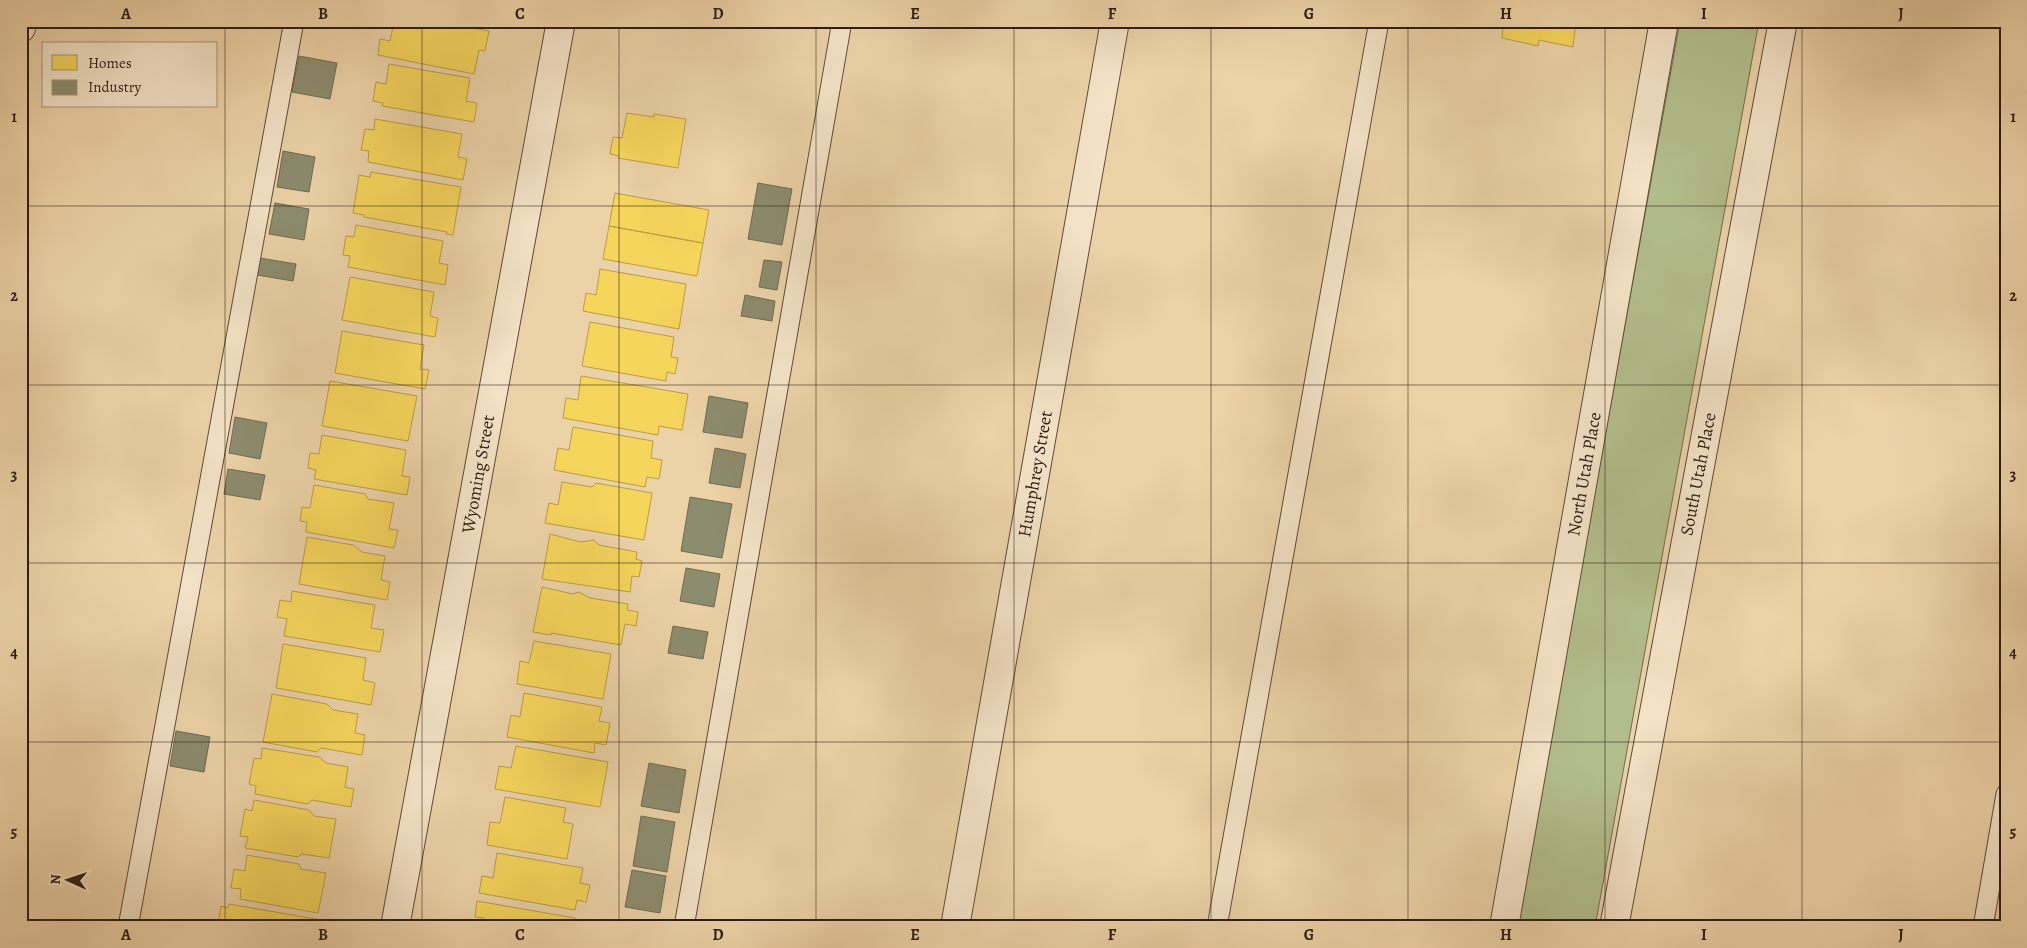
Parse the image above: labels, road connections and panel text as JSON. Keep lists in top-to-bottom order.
{
  "streets": {
    "street": [
      "Wyoming Street",
      "Humphrey Street",
      "North Utah Place",
      "South Utah Place"
    ]
  },
  "legend": ["Homes", "Industry"],
  "north": "left",
  "grid": {
    "columns": [
      "A",
      "B",
      "C",
      "D",
      "E",
      "F",
      "G",
      "H",
      "I",
      "J"
    ],
    "rows": [
      "1",
      "2",
      "3",
      "4",
      "5"
    ]
  }
}
